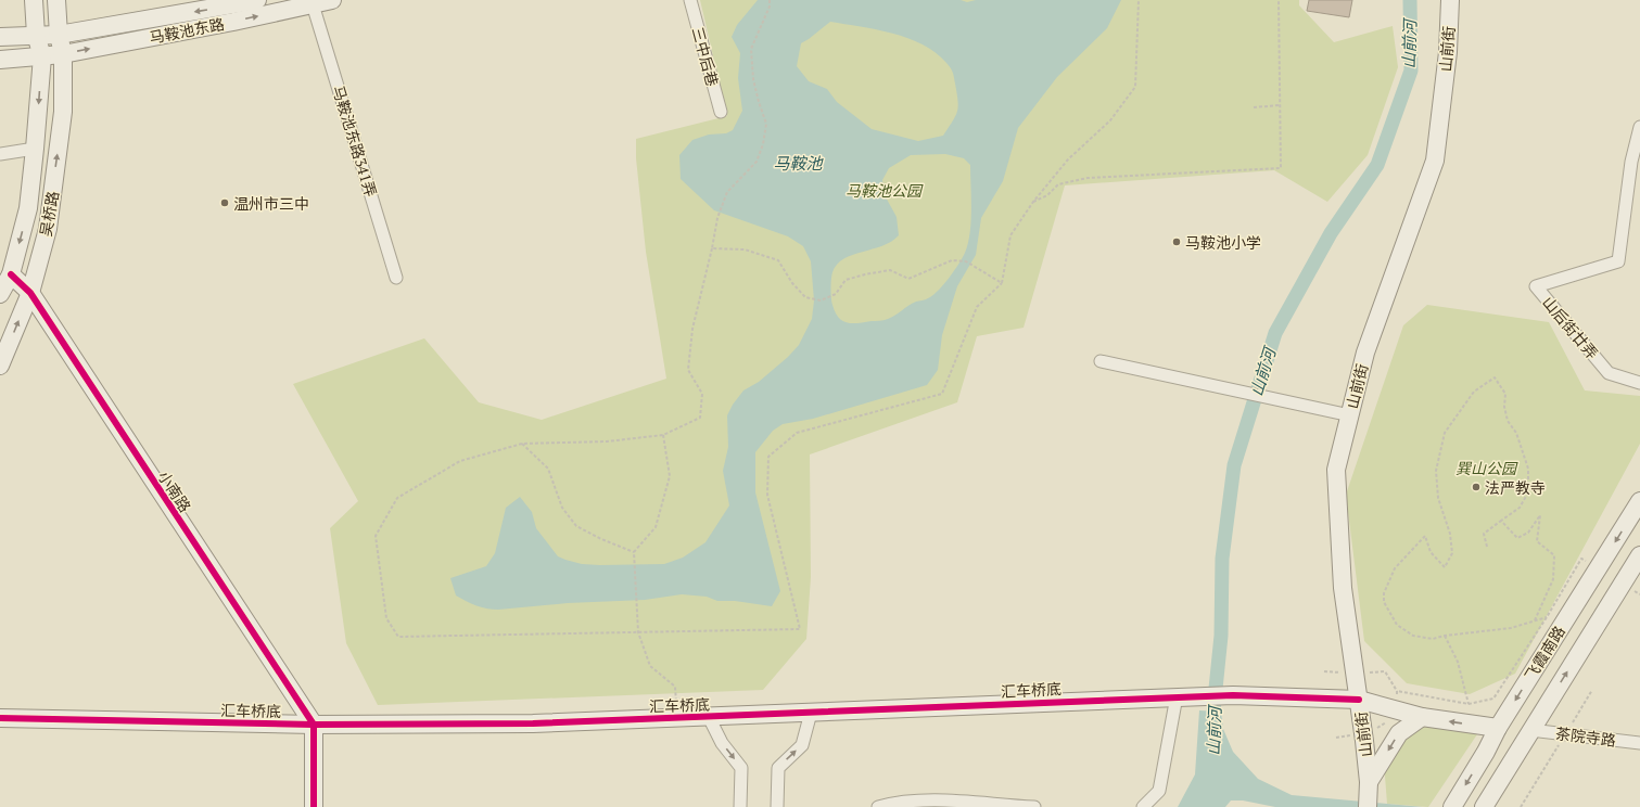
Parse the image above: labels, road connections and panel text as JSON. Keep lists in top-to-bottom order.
{
  "streets": {
    "main road": [
      "马鞍池东路",
      "山前街",
      "吴桥路",
      "小南路",
      "飞霞南路",
      "汇车桥底"
    ],
    "street": [
      "三中后巷",
      "马鞍池东路341弄",
      "山后街廿弄",
      "茶院寺路"
    ]
  },
  "crossings": [
    ["马鞍池东路", "马鞍池东路341弄"],
    ["马鞍池东路", "吴桥路"],
    ["山前街", "汇车桥底"],
    ["吴桥路", "小南路"],
    ["小南路", "汇车桥底"],
    ["飞霞南路", "汇车桥底"],
    ["飞霞南路", "茶院寺路"]
  ],
  "water": ["山前河", "马鞍池"],
  "parks": ["马鞍池公园", "巽山公园"],
  "places": ["温州市三中", "马鞍池小学", "法严教寺"]
}
